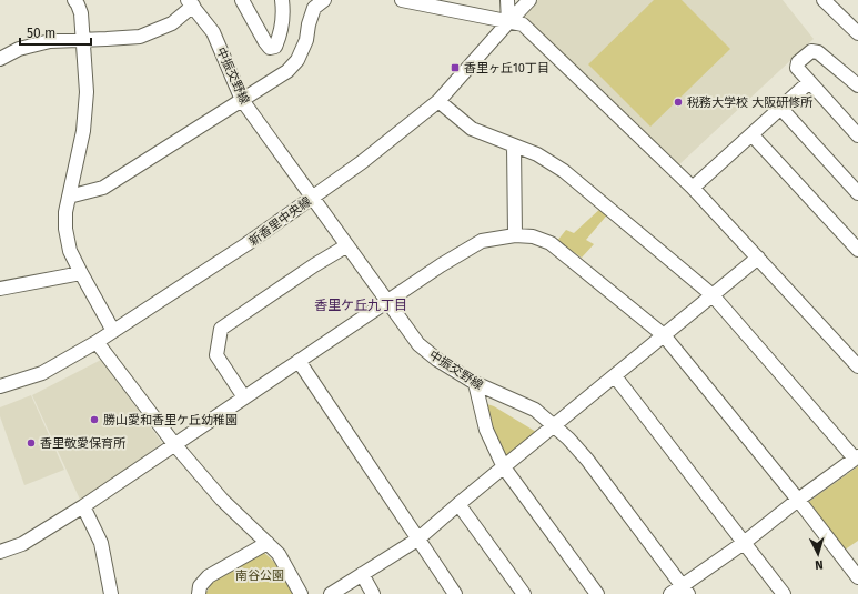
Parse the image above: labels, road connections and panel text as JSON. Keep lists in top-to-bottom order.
{
  "streets": {
    "street": ["中振交野線", "新香里中央線"]
  },
  "crossings": [
    ["中振交野線", "新香里中央線"]
  ],
  "districts": ["香里ケ丘九丁目"],
  "parks": ["南谷公園"],
  "places": {
    "transit": ["香里ヶ丘10丁目"],
    "other": ["税務大学校 大阪研修所", "勝山愛和香里ケ丘幼稚園", "香里敬愛保育所"]
  },
  "scale_bar": "50 m",
  "north": "bottom"
}
